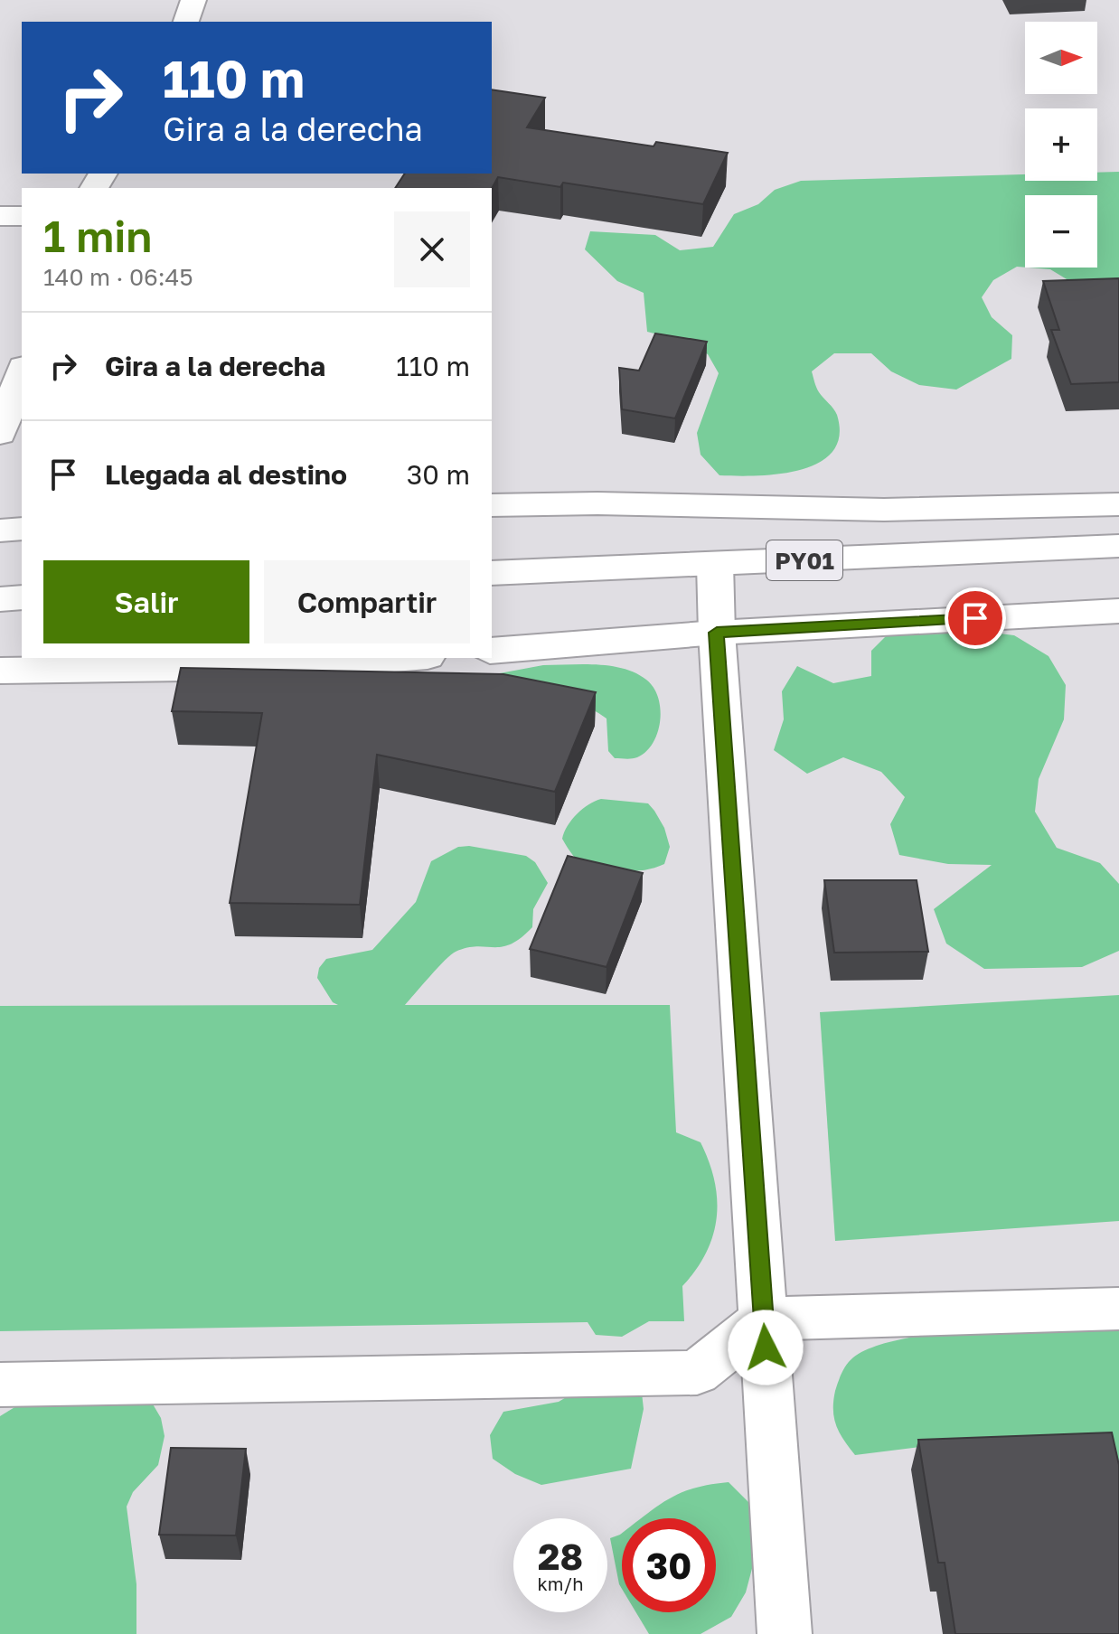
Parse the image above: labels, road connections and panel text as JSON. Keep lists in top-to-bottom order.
{
  "streets": {
    "main road": ["PY01"]
  },
  "north": "right",
  "page": {
    "map_buttons": ["+", "−"],
    "turn": ["110 m", "Gira a la derecha"],
    "heading": ["1 min", "140 m · 06:45"],
    "list": [
      {
        "name": "Gira a la derecha",
        "value": "110 m"
      },
      {
        "name": "Llegada al destino",
        "value": "30 m"
      }
    ],
    "buttons": ["Salir", "Compartir"],
    "speed": "28 km/h",
    "limit": "30"
  }
}
